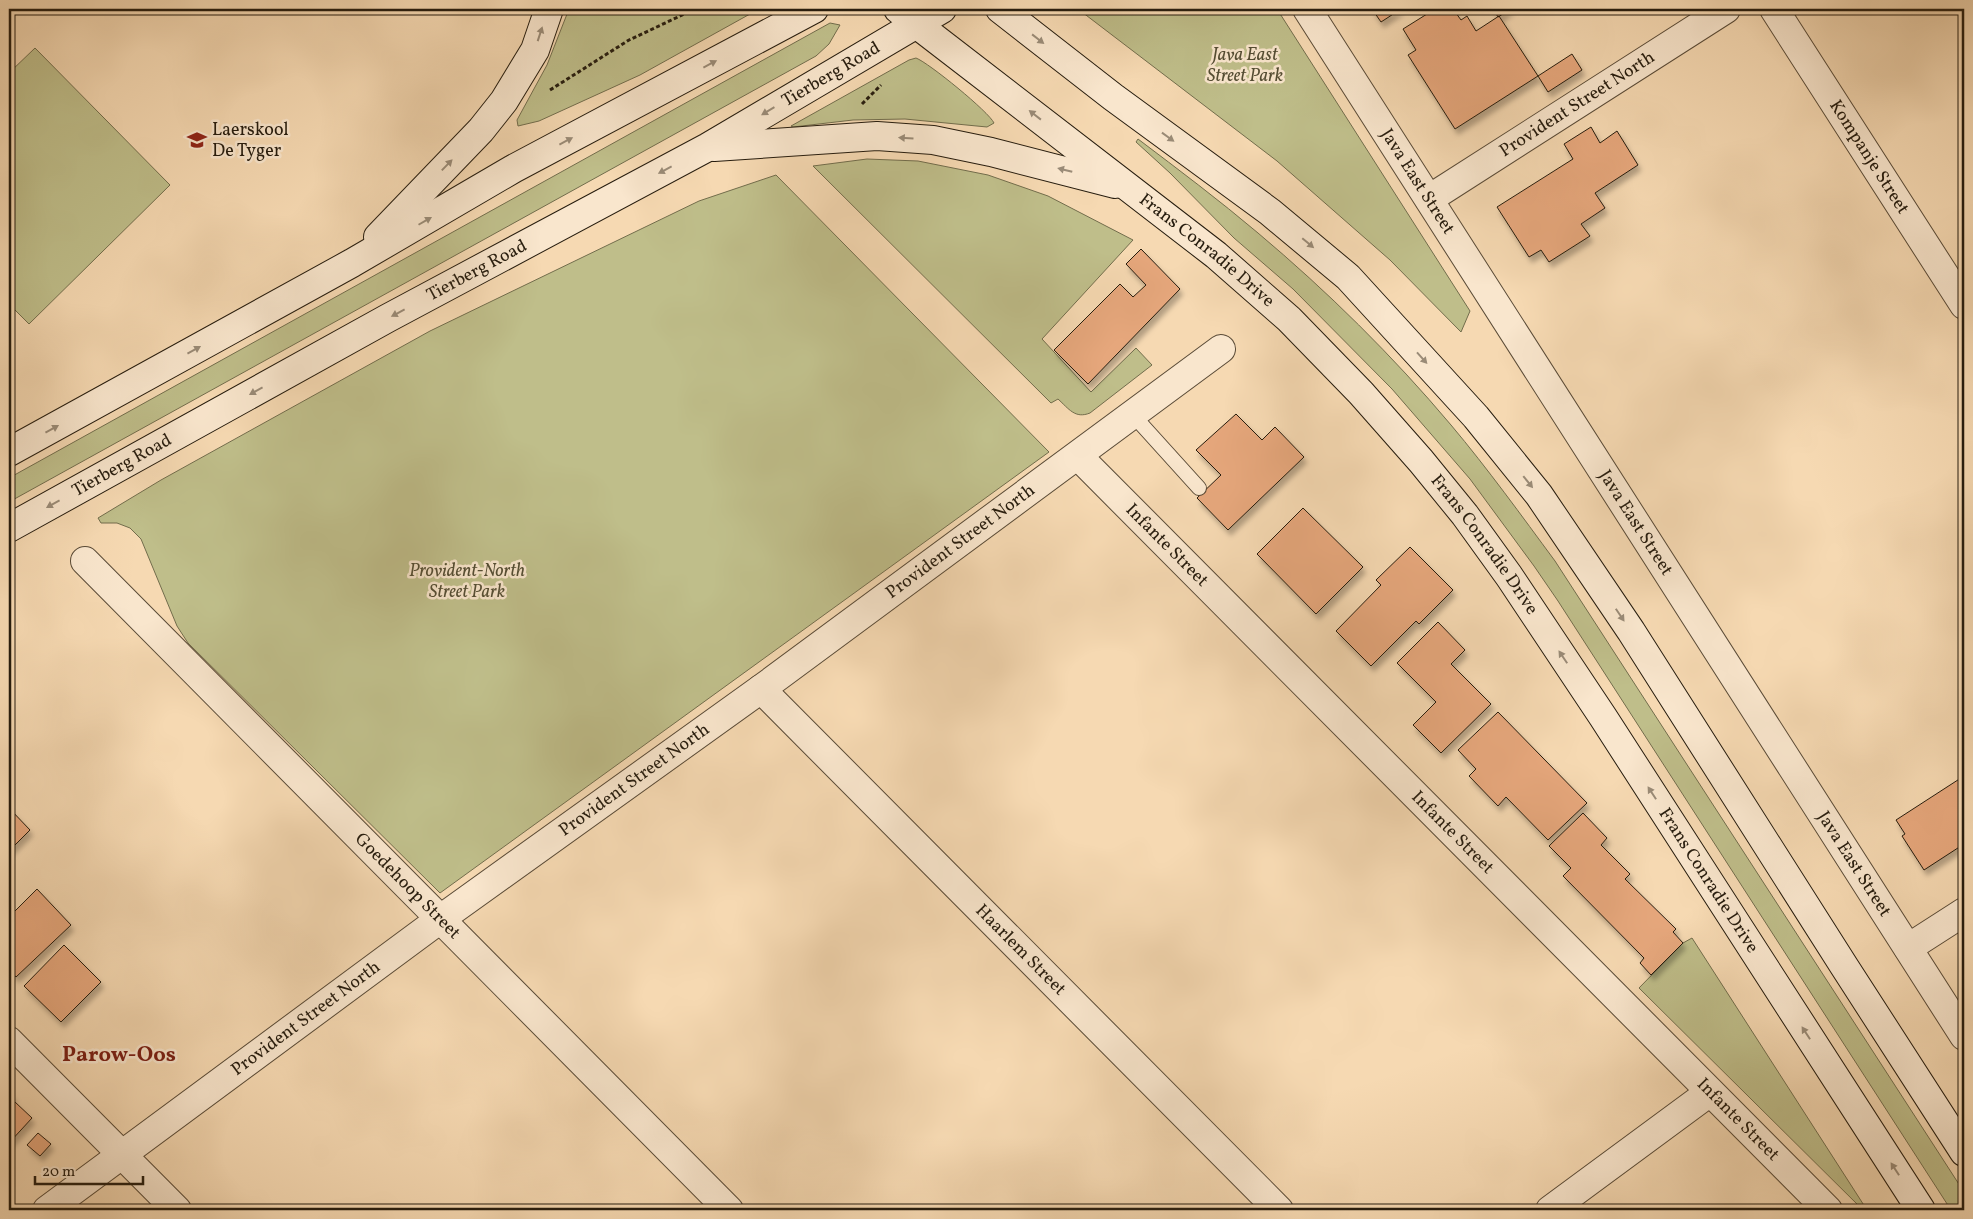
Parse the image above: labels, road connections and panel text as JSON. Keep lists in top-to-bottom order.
{
  "streets": {
    "street": [
      "Tierberg Road",
      "Provident Street North",
      "Kompanje Street",
      "Java East Street",
      "Frans Conradie Drive",
      "Infante Street",
      "Goedehoop Street",
      "Haarlem Street"
    ]
  },
  "crossings": [
    ["Tierberg Road", "Frans Conradie Drive"],
    ["Provident Street North", "Java East Street"],
    ["Provident Street North", "Infante Street"],
    ["Provident Street North", "Goedehoop Street"],
    ["Provident Street North", "Haarlem Street"]
  ],
  "districts": ["Parow-Oos"],
  "parks": ["Java East Street Park", "Provident-North Street Park"],
  "places": {
    "school or university": ["Laerskool De Tyger"]
  },
  "scale_bar": "20 m"
}
